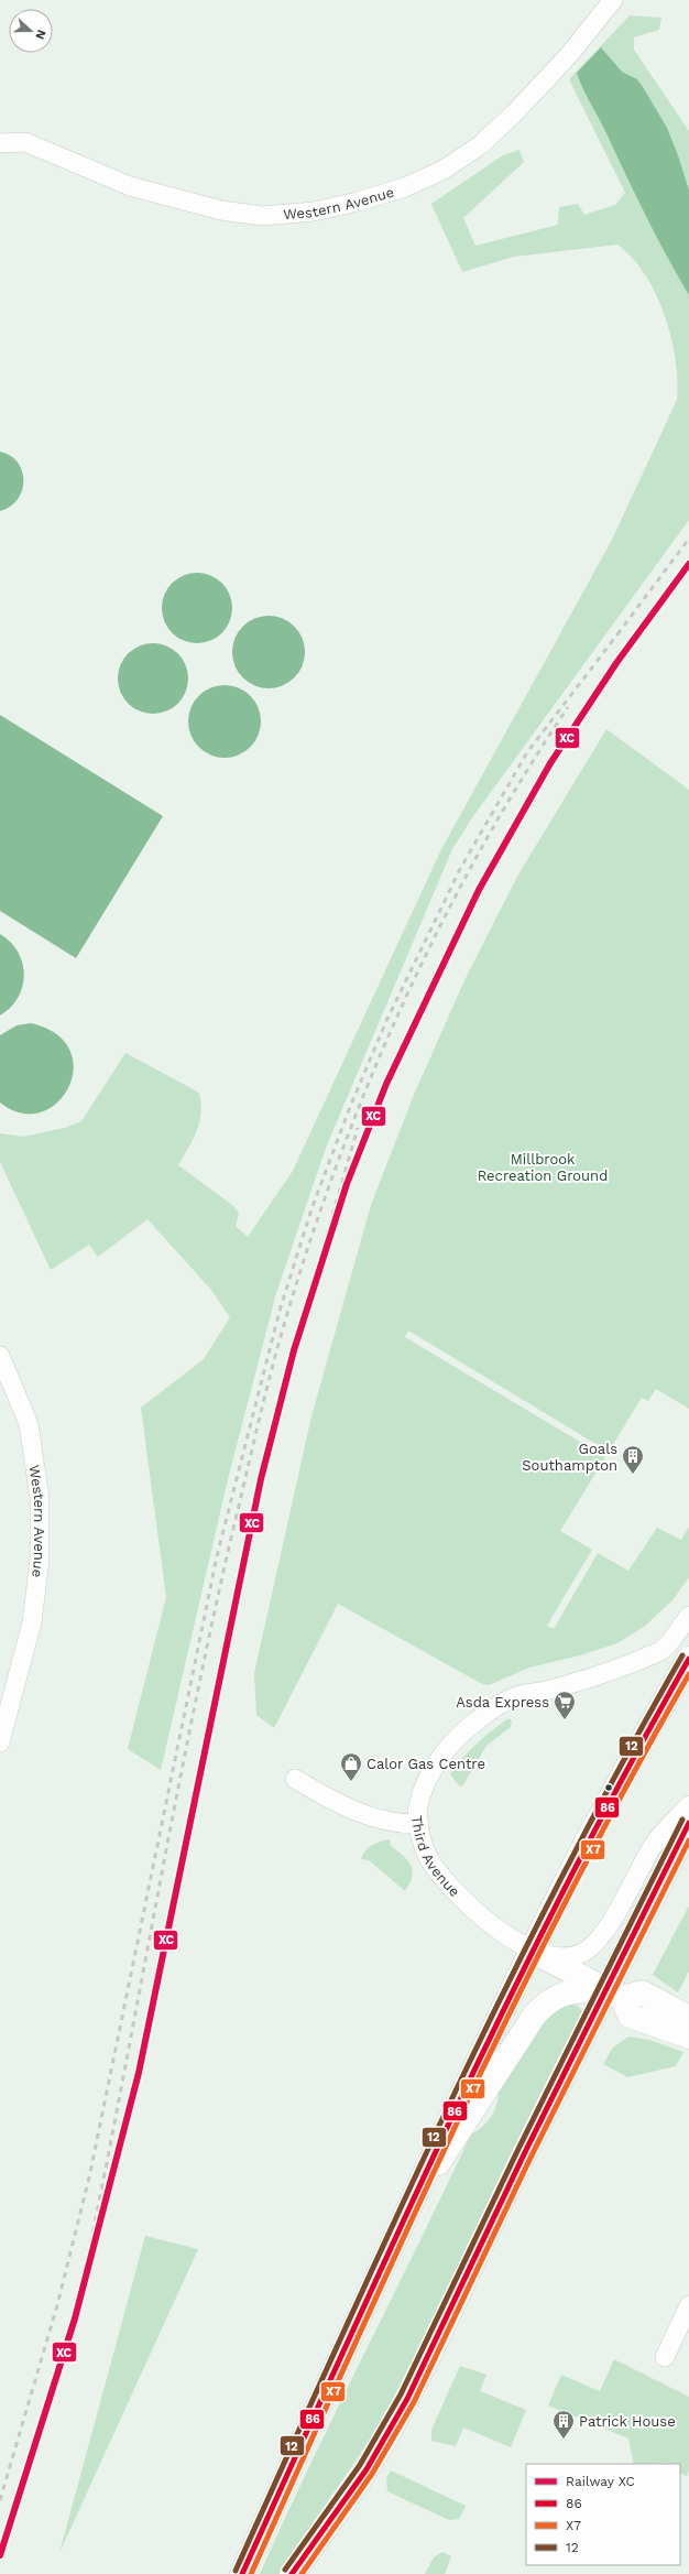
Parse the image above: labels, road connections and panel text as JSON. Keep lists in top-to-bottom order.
{
  "streets": {
    "street": ["Western Avenue", "Third Avenue"]
  },
  "parks": ["Millbrook Recreation Ground"],
  "places": {
    "building": ["Goals Southampton", "Patrick House"],
    "supermarket": ["Asda Express"],
    "shop": ["Calor Gas Centre"]
  },
  "lines": [
    "rail line XC",
    "transit line 12",
    "transit line 86",
    "transit line X7"
  ],
  "legend": [
    "Railway XC",
    "86",
    "X7",
    "12"
  ],
  "north": "right"
}
